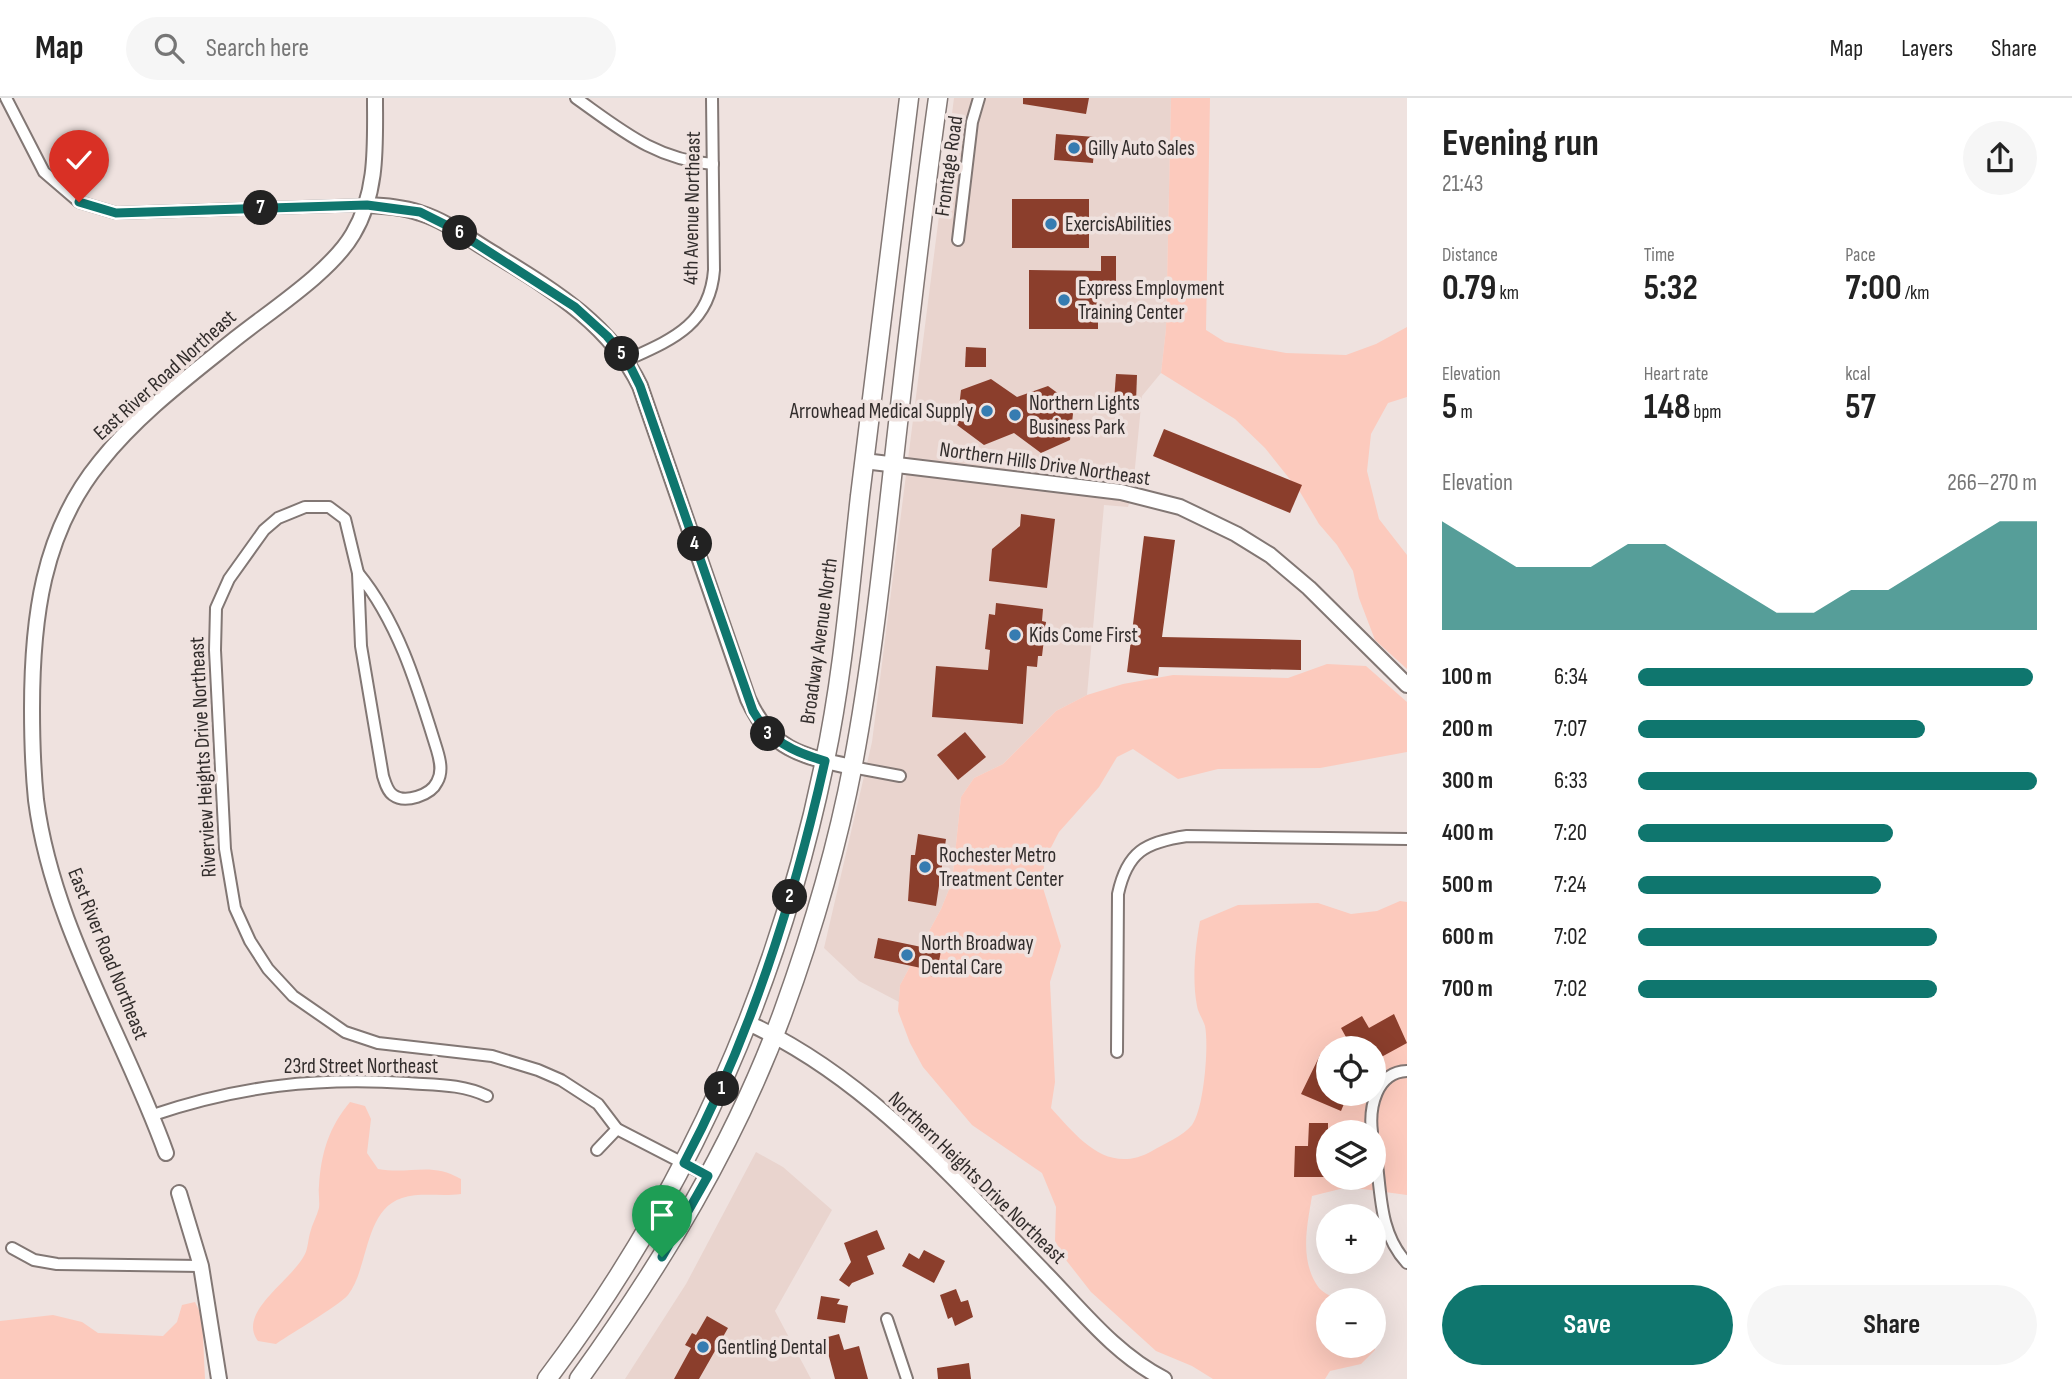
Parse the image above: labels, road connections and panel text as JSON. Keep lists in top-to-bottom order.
{
  "streets": {
    "main road": ["Broadway Avenue North"],
    "street": [
      "Frontage Road",
      "4th Avenue Northeast",
      "East River Road Northeast",
      "Northern Hills Drive Northeast",
      "Riverview Heights Drive Northeast",
      "23rd Street Northeast",
      "Northern Heights Drive Northeast"
    ]
  },
  "crossings": [
    ["East River Road Northeast", "23rd Street Northeast"],
    ["Northern Hills Drive Northeast", "Broadway Avenue North"],
    ["Broadway Avenue North", "Riverview Heights Drive Northeast"],
    ["Broadway Avenue North", "Northern Heights Drive Northeast"]
  ],
  "places": [
    "Gilly Auto Sales",
    "ExercisAbilities",
    "Express Employment Training Center",
    "Arrowhead Medical Supply",
    "Northern Lights Business Park",
    "Kids Come First",
    "Rochester Metro Treatment Center",
    "North Broadway Dental Care",
    "Gentling Dental"
  ],
  "page": {
    "header": "Map",
    "search": "Search here",
    "nav": ["Map", "Layers", "Share"],
    "heading": ["Evening run", "21:43"],
    "pins": [
      "7",
      "6",
      "5",
      "4",
      "3",
      "2",
      "1"
    ],
    "stats": [
      ["Distance", "0.79 km"],
      ["Time", "5:32"],
      ["Pace", "7:00 /km"],
      ["Elevation", "5 m"],
      ["Heart rate", "148 bpm"],
      ["kcal", "57"]
    ],
    "chart": ["Elevation", "266–270 m"],
    "list": [
      {
        "name": "100 m",
        "note": "6:34"
      },
      {
        "name": "200 m",
        "note": "7:07"
      },
      {
        "name": "300 m",
        "note": "6:33"
      },
      {
        "name": "400 m",
        "note": "7:20"
      },
      {
        "name": "500 m",
        "note": "7:24"
      },
      {
        "name": "600 m",
        "note": "7:02"
      },
      {
        "name": "700 m",
        "note": "7:02"
      }
    ],
    "map_buttons": ["+", "−"],
    "buttons": ["Save", "Share"]
  }
}
